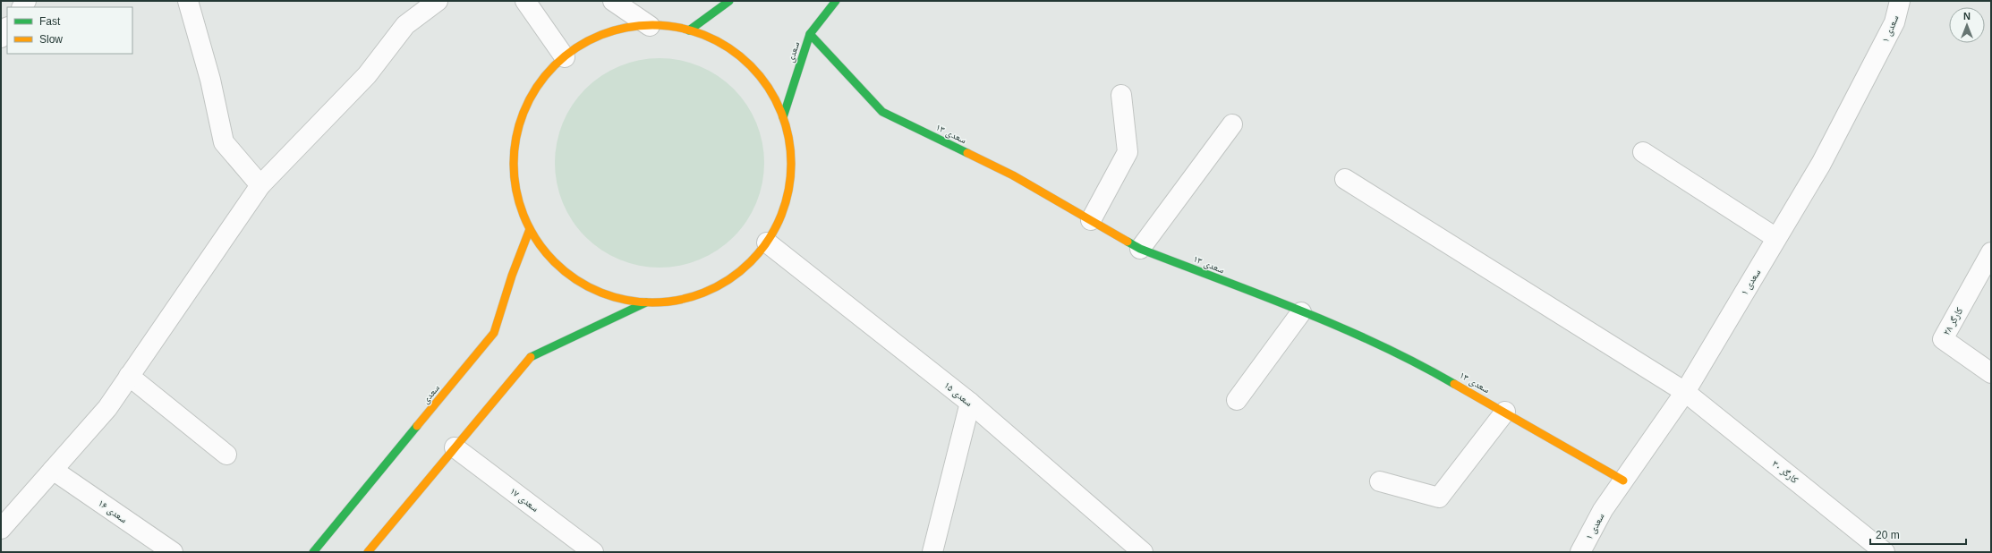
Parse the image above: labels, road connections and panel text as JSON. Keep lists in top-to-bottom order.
{
  "streets": {
    "main road": ["سعدی", "سعدی ۱۳"],
    "street": [
      "سعدی ۱",
      "کارگر ۲۸",
      "سعدی ۱۵",
      "کارگر ۳۰",
      "سعدی ۱۷",
      "سعدی ۱۶"
    ]
  },
  "crossings": [
    ["سعدی ۱", "سعدی ۱۳"],
    ["سعدی ۱", "کارگر ۳۰"],
    ["سعدی", "سعدی ۱۳"]
  ],
  "legend": ["Fast", "Slow"],
  "scale_bar": "20 m",
  "north": "top"
}
